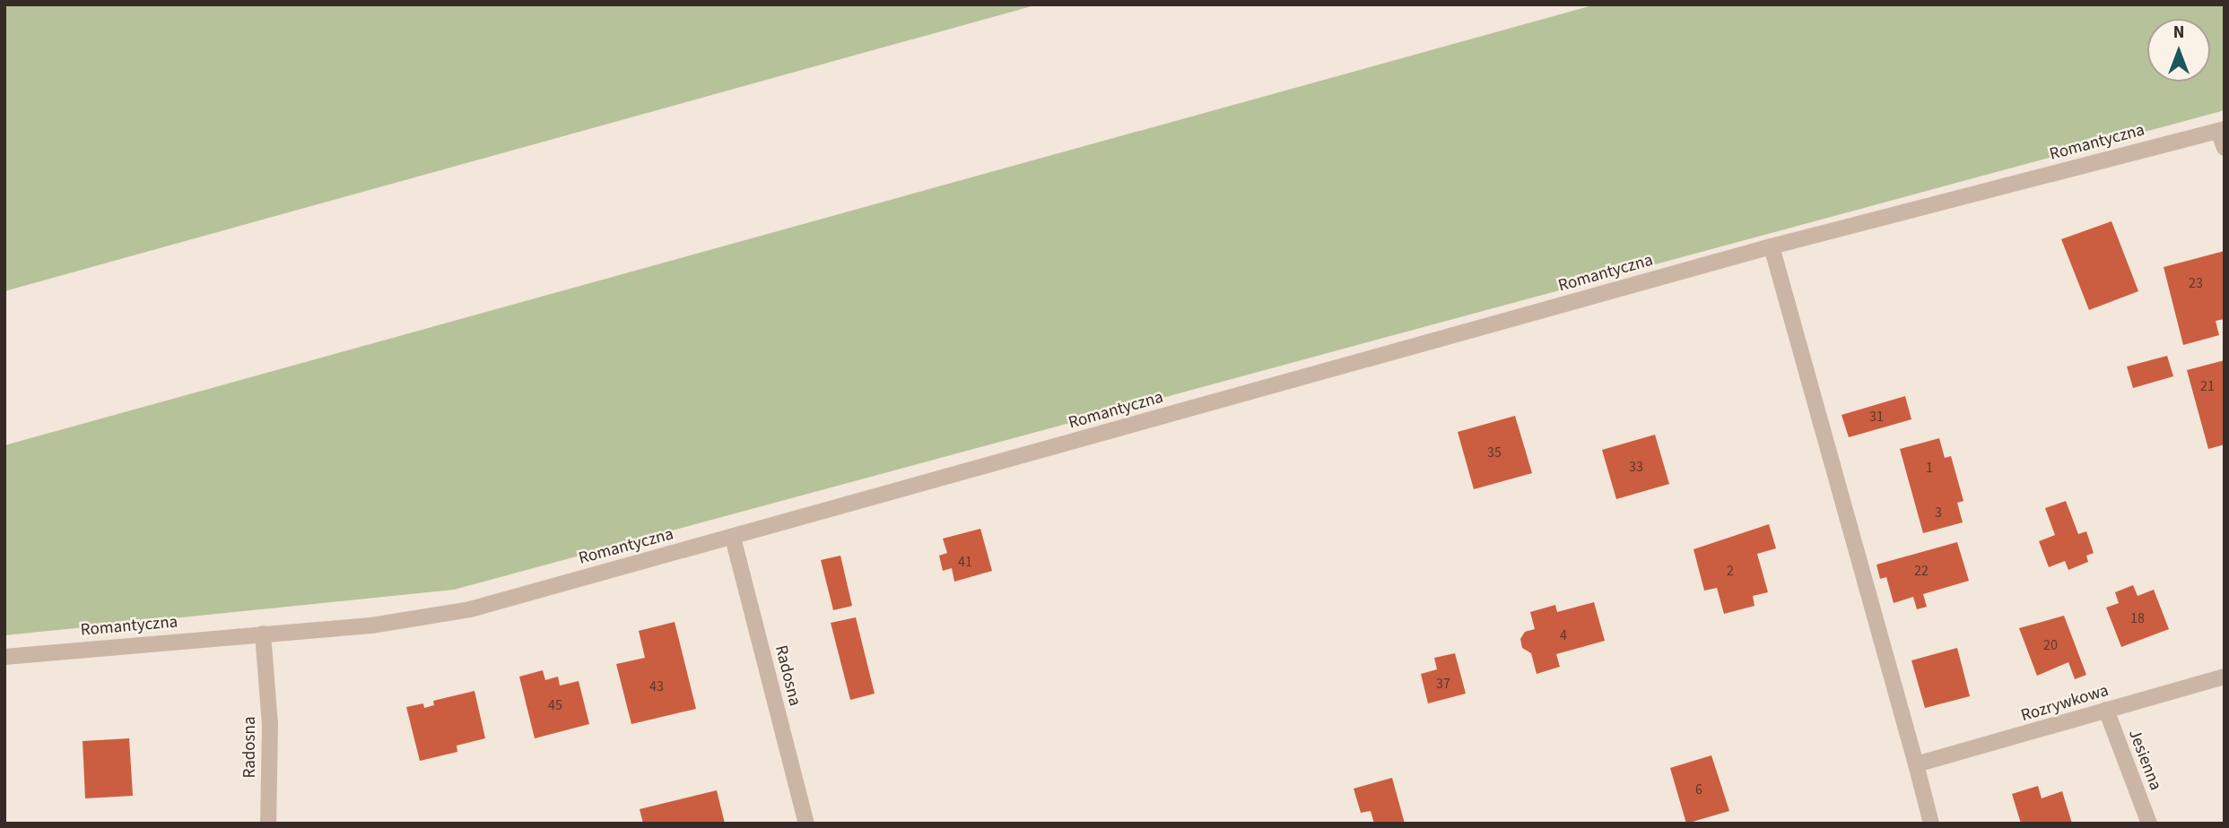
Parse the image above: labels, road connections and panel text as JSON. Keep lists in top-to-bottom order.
{
  "streets": {
    "street": [
      "Romantyczna",
      "Radosna",
      "Rozrywkowa",
      "Jesienna"
    ]
  },
  "crossings": [
    ["Romantyczna", "Radosna"],
    ["Rozrywkowa", "Jesienna"]
  ],
  "house_numbers": [
    "23",
    "21",
    "31",
    "35",
    "33",
    "1",
    "3",
    "41",
    "2",
    "22",
    "18",
    "4",
    "20",
    "37",
    "43",
    "45",
    "6"
  ],
  "north": "top"
}
